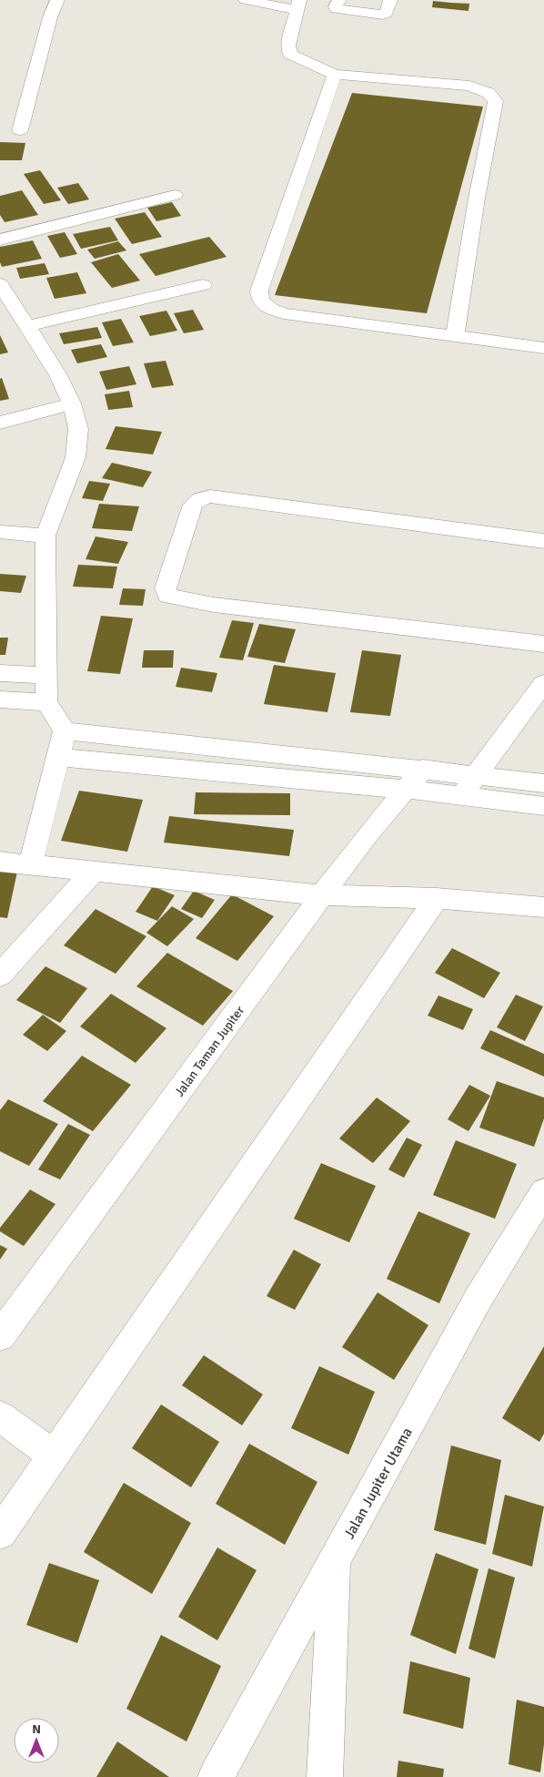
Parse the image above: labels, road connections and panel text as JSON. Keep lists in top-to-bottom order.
{
  "streets": {
    "street": ["Jalan Taman Jupiter", "Jalan Jupiter Utama"]
  },
  "north": "top"
}
